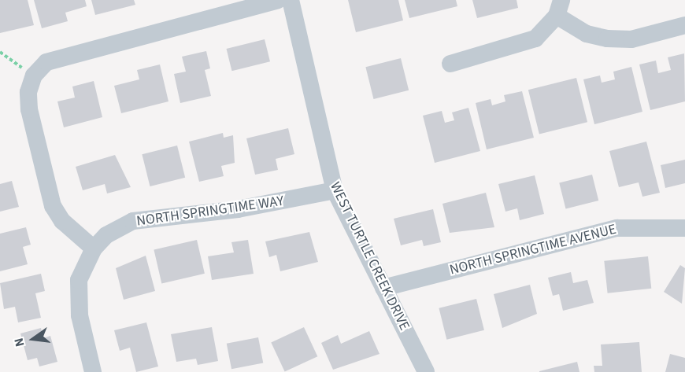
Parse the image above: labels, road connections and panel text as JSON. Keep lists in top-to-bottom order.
{
  "streets": {
    "street": ["NORTH SPRINGTIME WAY", "NORTH SPRINGTIME AVENUE", "WEST TURTLE CREEK DRIVE"]
  },
  "crossings": [
    ["NORTH SPRINGTIME WAY", "WEST TURTLE CREEK DRIVE"],
    ["NORTH SPRINGTIME AVENUE", "WEST TURTLE CREEK DRIVE"]
  ],
  "north": "left"
}
